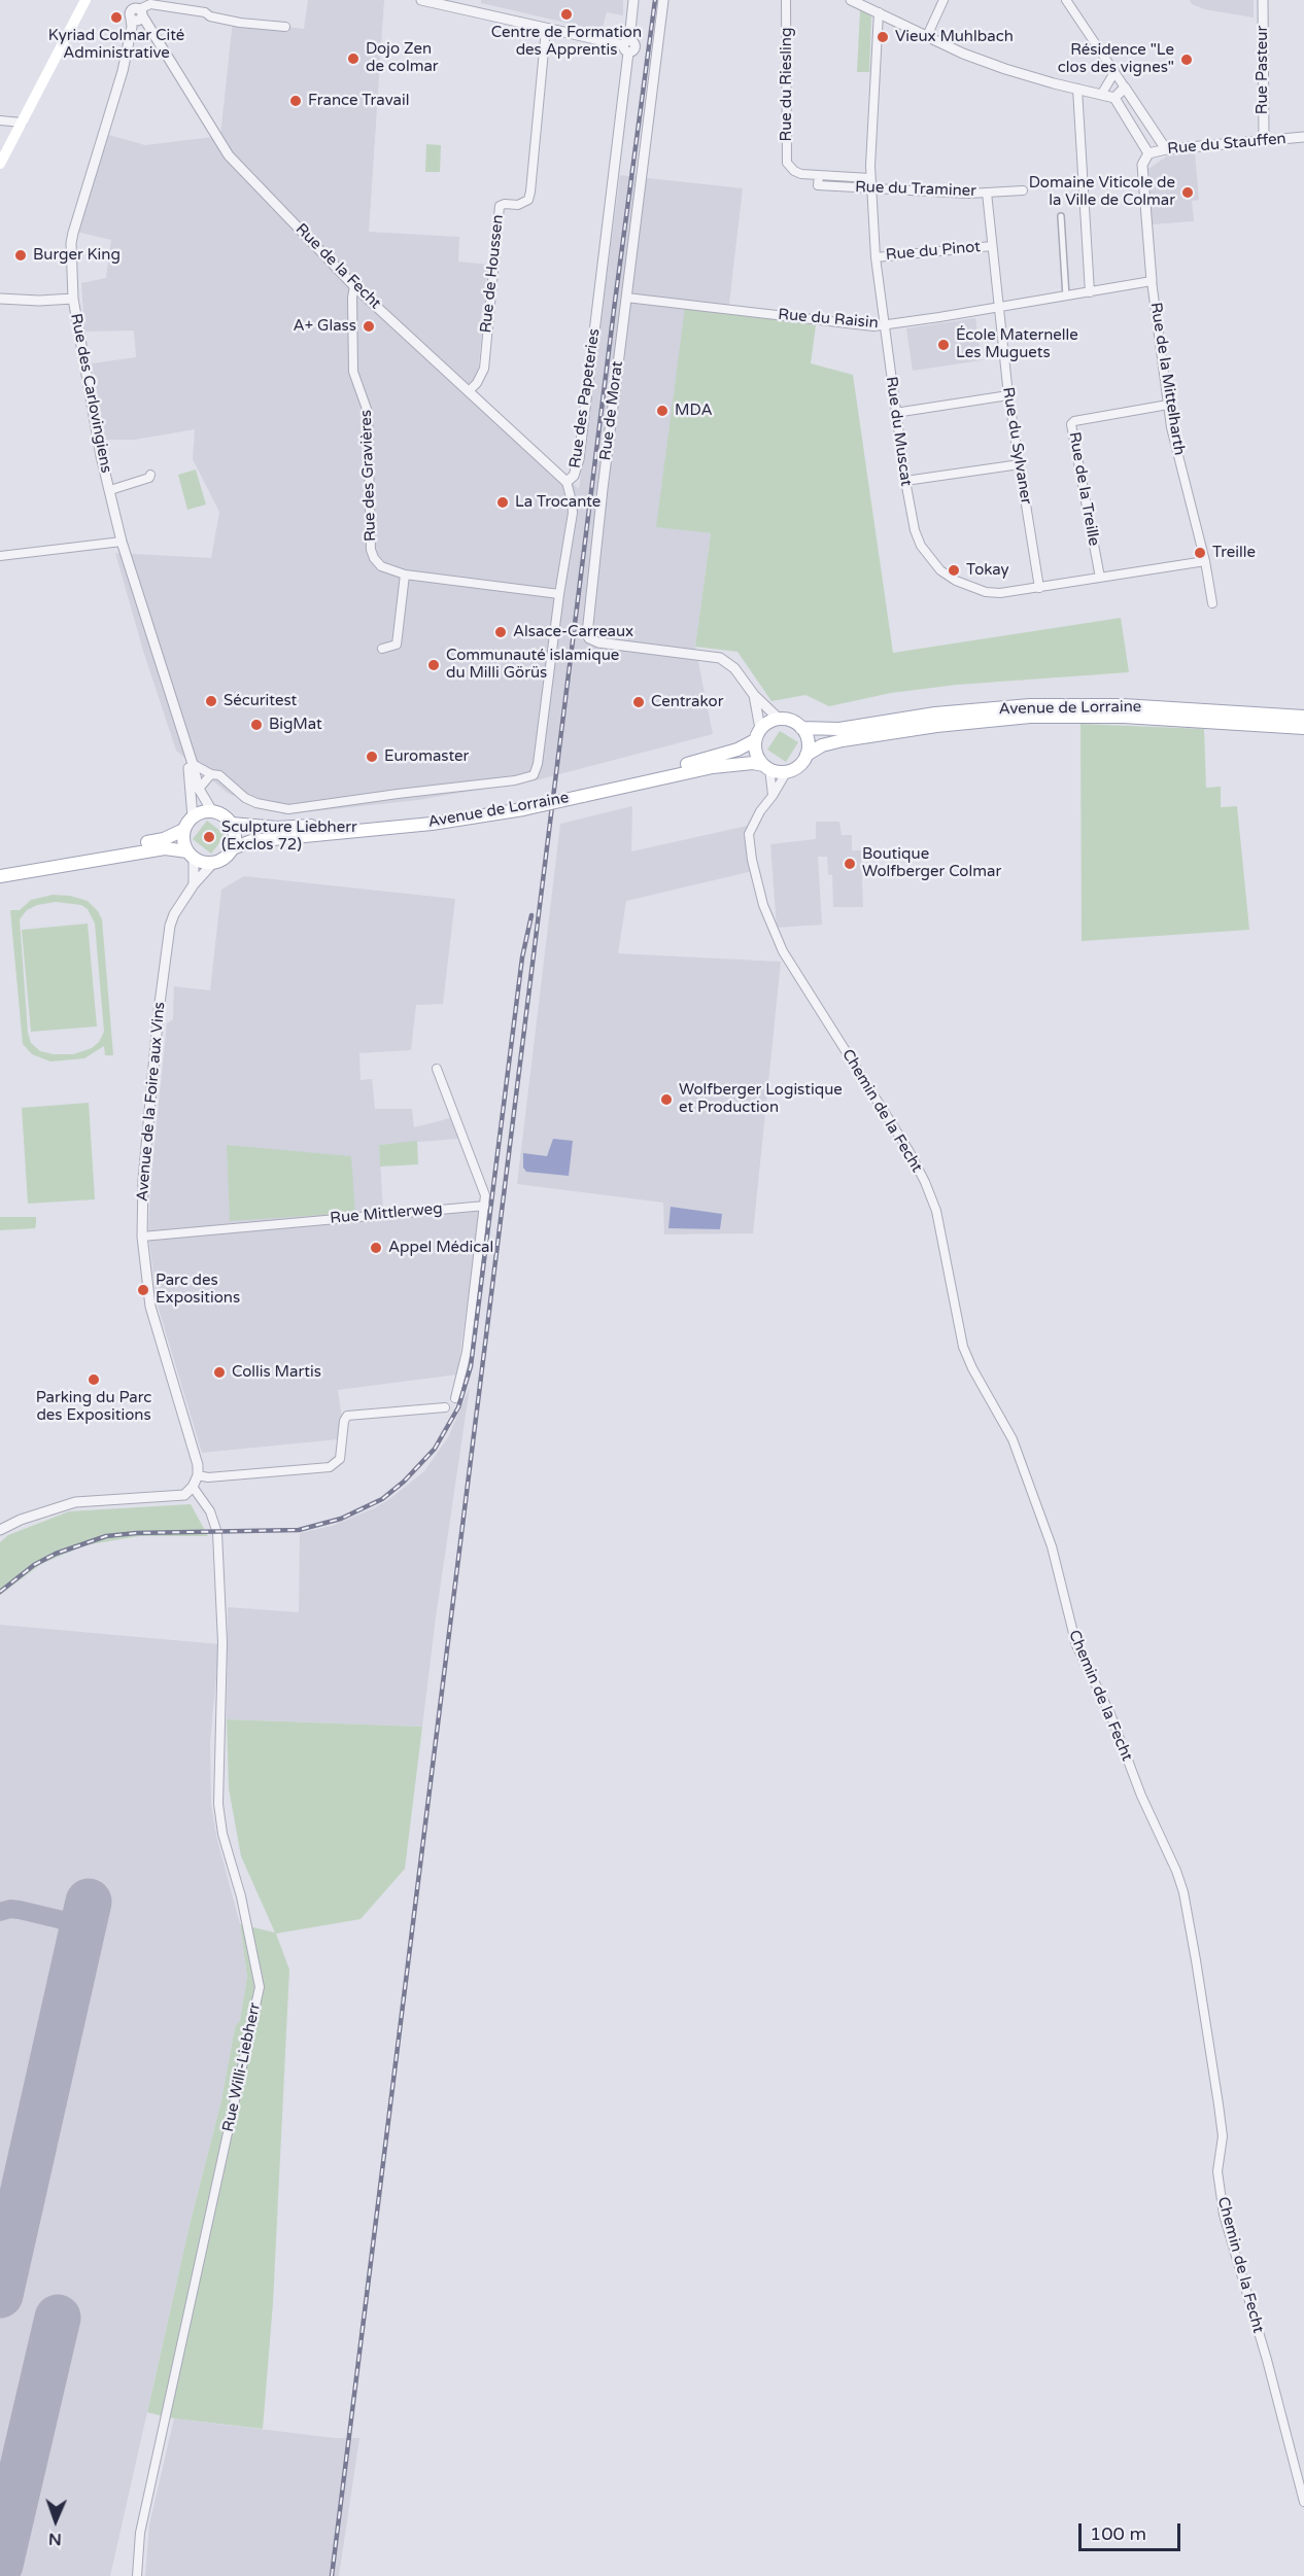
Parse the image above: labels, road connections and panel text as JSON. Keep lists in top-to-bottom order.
{
  "streets": {
    "main road": ["Avenue de Lorraine"],
    "street": [
      "Rue Pasteur",
      "Rue du Riesling",
      "Rue du Stauffen",
      "Rue du Traminer",
      "Rue du Pinot",
      "Rue de la Fecht",
      "Rue de Houssen",
      "Rue du Raisin",
      "Rue de la Mittelharth",
      "Rue des Carlovingiens",
      "Rue des Papeteries",
      "Rue de Morat",
      "Rue du Muscat",
      "Rue du Sylvaner",
      "Rue des Gravières",
      "Rue de la Treille",
      "Avenue de la Foire aux Vins",
      "Chemin de la Fecht",
      "Rue Mittlerweg",
      "Rue Willi-Liebherr"
    ]
  },
  "crossings": [
    ["Rue Pasteur", "Rue du Stauffen"],
    ["Rue du Riesling", "Rue du Traminer"],
    ["Rue du Stauffen", "Rue de la Mittelharth"],
    ["Rue du Traminer", "Rue du Muscat"],
    ["Rue du Traminer", "Rue du Sylvaner"],
    ["Rue du Pinot", "Rue du Muscat"],
    ["Rue du Pinot", "Rue du Sylvaner"],
    ["Rue de la Fecht", "Rue de Houssen"],
    ["Rue de la Fecht", "Rue des Carlovingiens"],
    ["Rue de la Fecht", "Rue des Papeteries"],
    ["Rue de la Fecht", "Rue des Gravières"],
    ["Rue du Raisin", "Rue de la Mittelharth"],
    ["Rue du Raisin", "Rue de Morat"],
    ["Rue du Raisin", "Rue du Muscat"],
    ["Rue du Raisin", "Rue du Sylvaner"],
    ["Rue de la Mittelharth", "Rue du Muscat"],
    ["Rue de la Mittelharth", "Rue de la Treille"],
    ["Rue des Carlovingiens", "Rue des Papeteries"],
    ["Rue des Carlovingiens", "Avenue de Lorraine"],
    ["Rue des Carlovingiens", "Avenue de la Foire aux Vins"],
    ["Rue des Papeteries", "Rue des Gravières"],
    ["Rue de Morat", "Avenue de Lorraine"],
    ["Rue de Morat", "Chemin de la Fecht"],
    ["Rue du Muscat", "Rue du Sylvaner"],
    ["Rue du Muscat", "Rue de la Treille"],
    ["Avenue de Lorraine", "Avenue de la Foire aux Vins"],
    ["Avenue de Lorraine", "Chemin de la Fecht"],
    ["Avenue de la Foire aux Vins", "Rue Mittlerweg"]
  ],
  "places": [
    "Centre de Formation des Apprentis",
    "Kyriad Colmar Cité Administrative",
    "Vieux Muhlbach",
    "Dojo Zen de colmar",
    "Résidence \"Le clos des vignes\"",
    "France Travail",
    "Domaine Viticole de la Ville de Colmar",
    "Burger King",
    "A+ Glass",
    "École Maternelle Les Muguets",
    "MDA",
    "La Trocante",
    "Treille",
    "Tokay",
    "Alsace-Carreaux",
    "Communauté islamique du Milli Görüs",
    "Sécuritest",
    "Centrakor",
    "BigMat",
    "Euromaster",
    "Sculpture Liebherr (Exclos 72)",
    "Boutique Wolfberger Colmar",
    "Wolfberger Logistique et Production",
    "Appel Médical",
    "Parc des Expositions",
    "Collis Martis",
    "Parking du Parc des Expositions"
  ],
  "scale_bar": "100 m",
  "north": "bottom"
}
